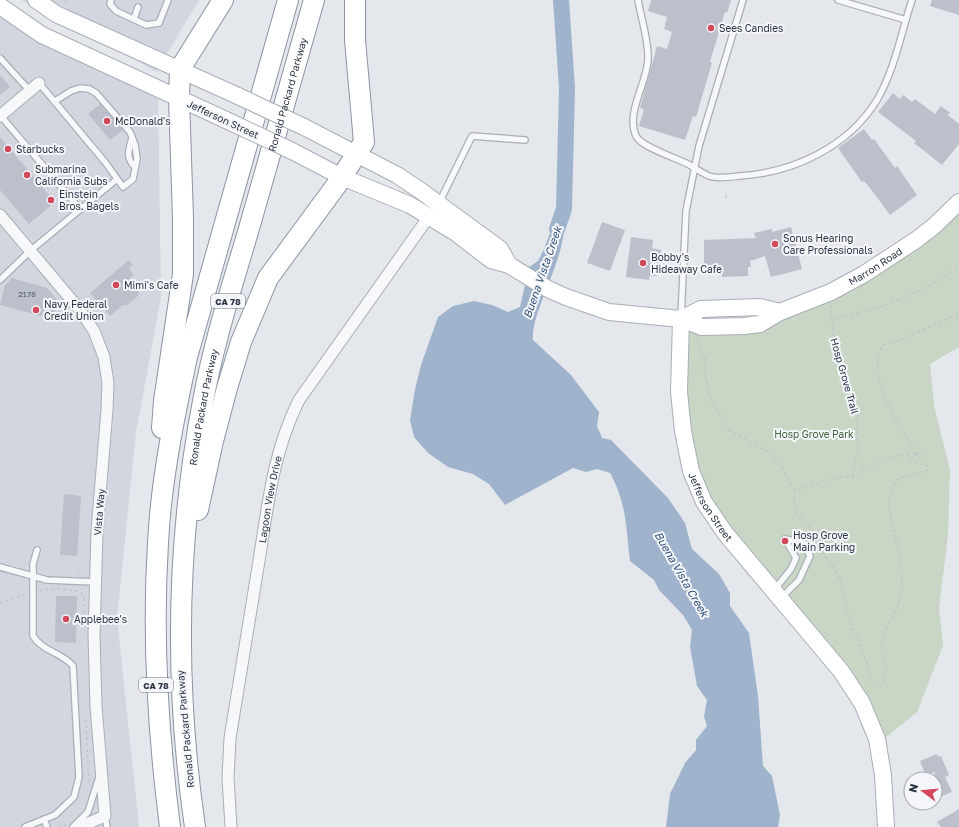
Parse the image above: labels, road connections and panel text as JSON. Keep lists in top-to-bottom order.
{
  "streets": {
    "highway": ["Ronald Packard Parkway", "CA 78"],
    "main road": ["Jefferson Street", "Marron Road"],
    "street": ["Lagoon View Drive", "Vista Way"],
    "path": ["Hosp Grove Trail"]
  },
  "crossings": [
    ["Jefferson Street", "Marron Road"],
    ["Jefferson Street", "Lagoon View Drive"]
  ],
  "water": ["Buena Vista Creek"],
  "parks": ["Hosp Grove Park"],
  "places": [
    "Sees Candies",
    "McDonald's",
    "Starbucks",
    "Submarina California Subs",
    "Einstein Bros. Bagels",
    "Sonus Hearing Care Professionals",
    "Bobby's Hideaway Cafe",
    "Mimi's Cafe",
    "Navy Federal Credit Union",
    "Hosp Grove Main Parking",
    "Applebee's"
  ],
  "house_numbers": ["2178"],
  "north": "left"
}
